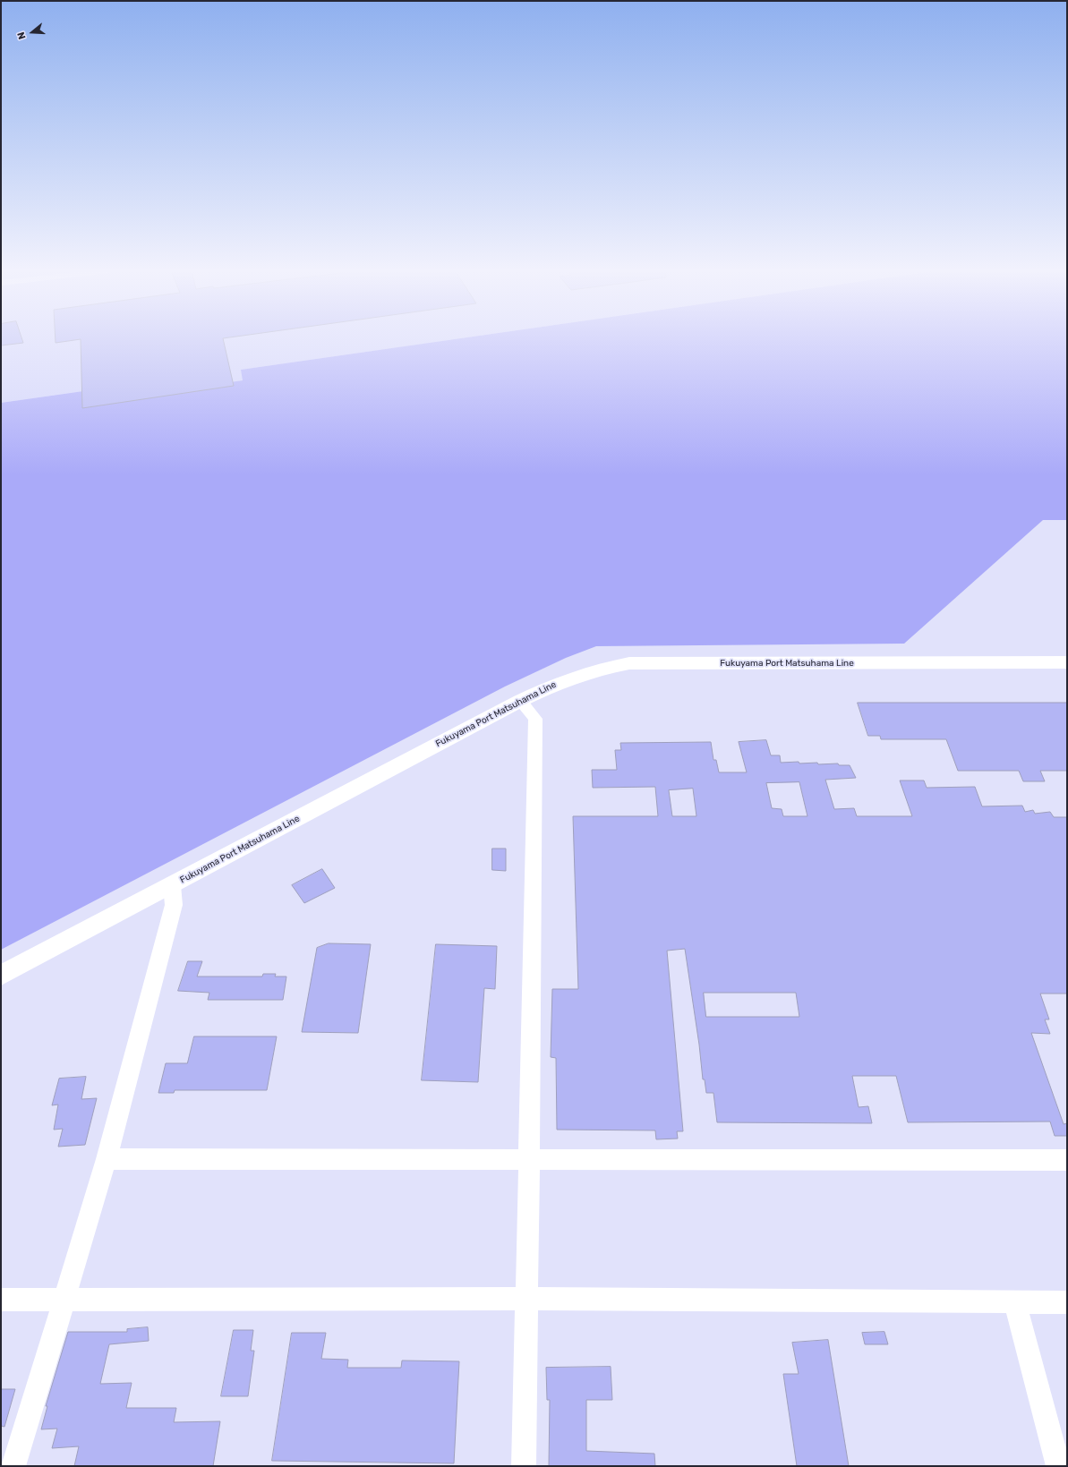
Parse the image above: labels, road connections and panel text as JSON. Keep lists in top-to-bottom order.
{
  "streets": {
    "main road": ["Fukuyama Port Matsuhama Line"]
  },
  "north": "left"
}
